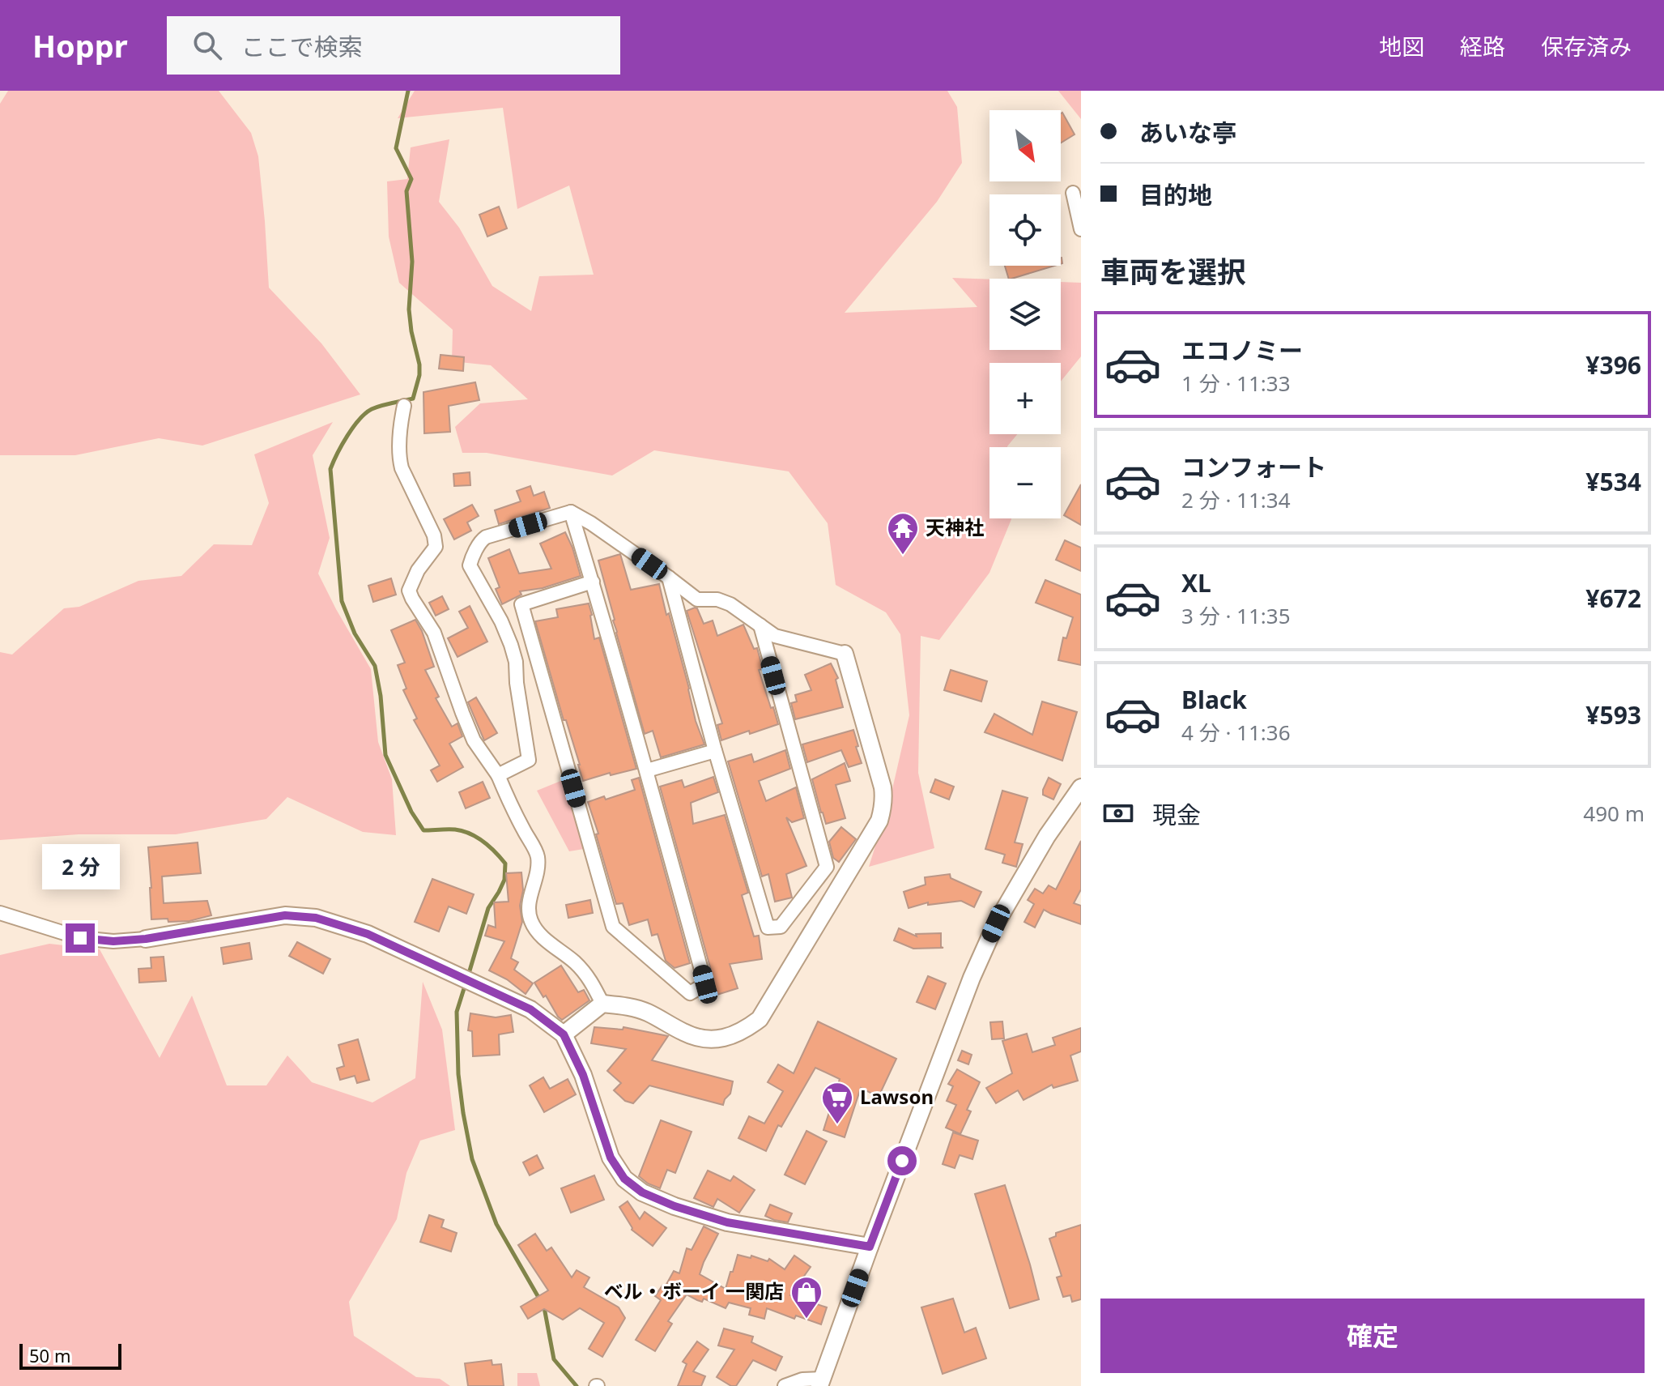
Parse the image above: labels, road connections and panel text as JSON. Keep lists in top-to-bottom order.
{
  "places": {
    "temple": ["天神社"],
    "supermarket": ["Lawson"],
    "shop": ["ベル・ボーイ 一関店"]
  },
  "scale_bar": "50 m",
  "north": "bottom right",
  "page": {
    "header": "Hoppr",
    "search": "ここで検索",
    "nav": ["地図", "経路", "保存済み"],
    "banner": ["あいな亭", "目的地"],
    "map_buttons": ["+", "−"],
    "heading": "車両を選択",
    "list": [
      {
        "name": "エコノミー",
        "note": "1 分 · 11:33",
        "value": "¥396"
      },
      {
        "name": "コンフォート",
        "note": "2 分 · 11:34",
        "value": "¥534"
      },
      {
        "name": "XL",
        "note": "3 分 · 11:35",
        "value": "¥672"
      },
      {
        "name": "Black",
        "note": "4 分 · 11:36",
        "value": "¥593"
      }
    ],
    "pay": ["現金", "490 m"],
    "bubble": "2 分",
    "buttons": "確定",
    "scale": "50 m"
  }
}
